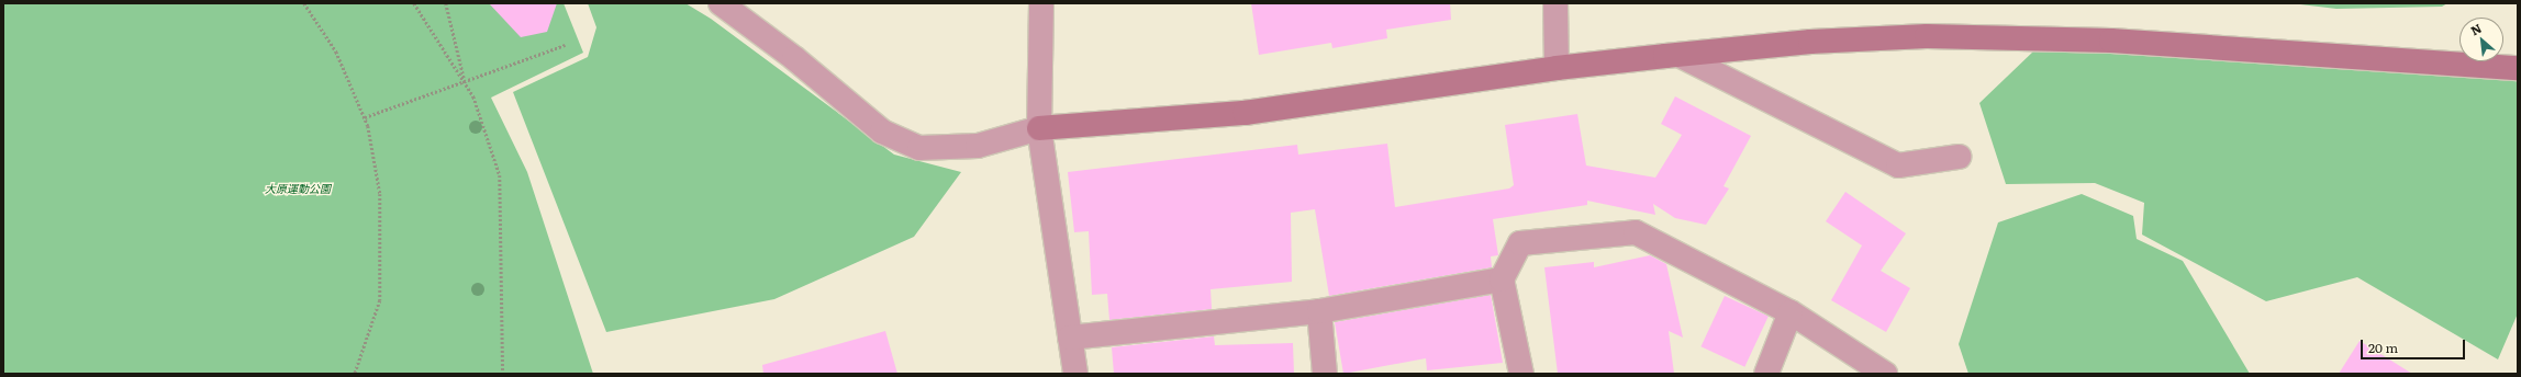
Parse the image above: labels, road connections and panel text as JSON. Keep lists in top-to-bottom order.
{
  "parks": ["大原運動公園"],
  "scale_bar": "20 m",
  "north": "top left"
}
